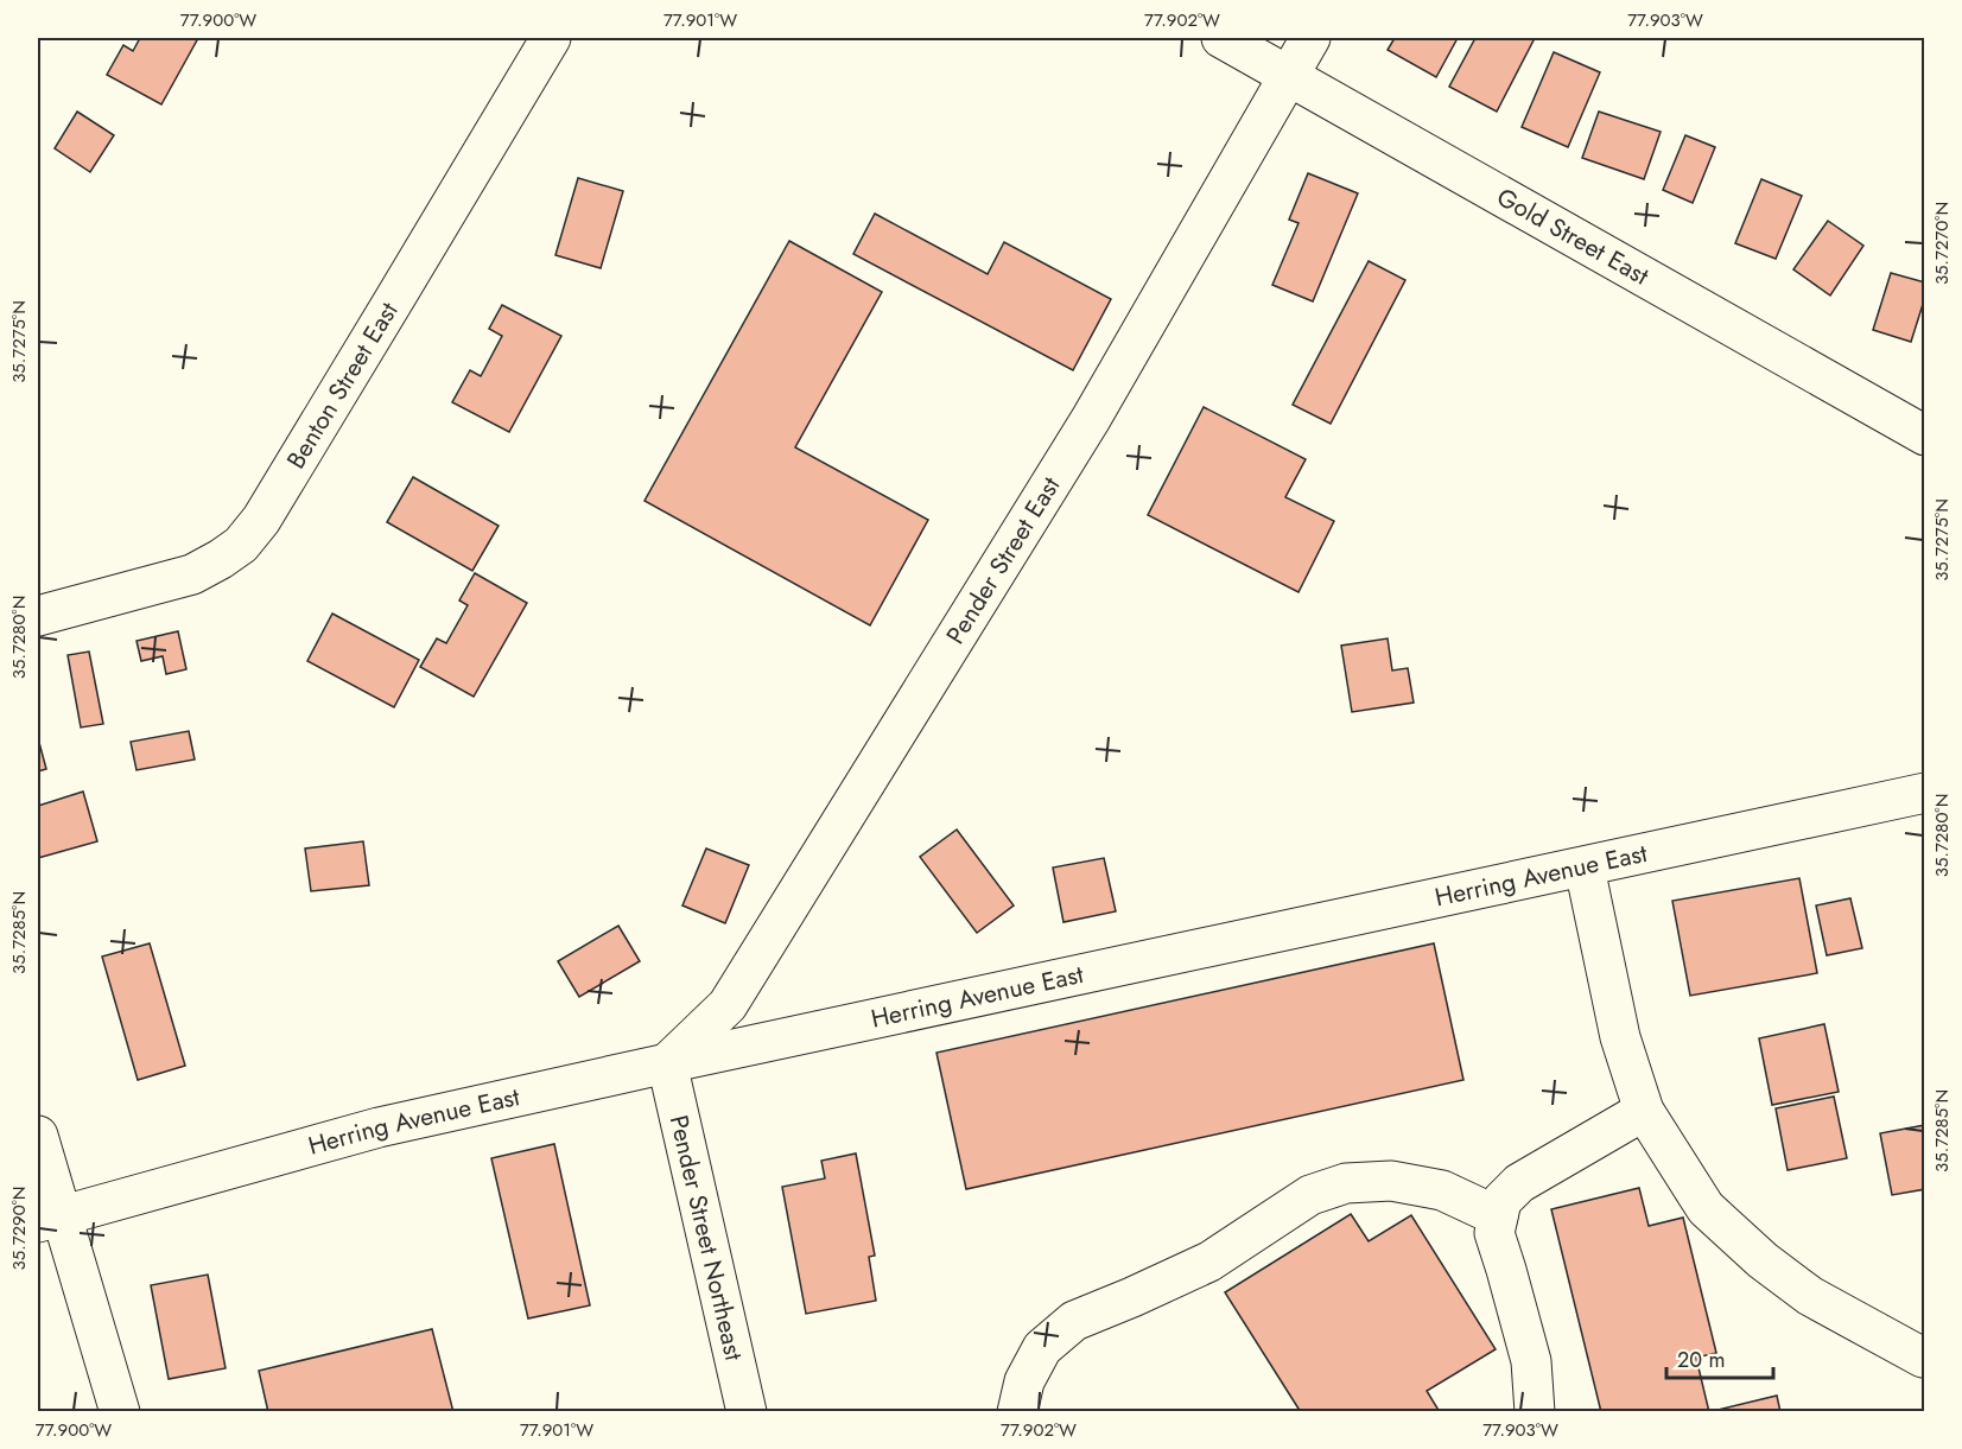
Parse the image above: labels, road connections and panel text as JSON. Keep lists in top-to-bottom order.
{
  "streets": {
    "street": [
      "Gold Street East",
      "Benton Street East",
      "Pender Street East",
      "Herring Avenue East",
      "Pender Street Northeast"
    ]
  },
  "crossings": [
    ["Gold Street East", "Pender Street East"],
    ["Pender Street East", "Herring Avenue East"],
    ["Pender Street East", "Pender Street Northeast"],
    ["Herring Avenue East", "Pender Street Northeast"]
  ],
  "scale_bar": "20 m",
  "coordinates": [
    "77.900°W",
    "77.901°W",
    "77.902°W",
    "77.903°W",
    "35.7270°N",
    "35.7275°N",
    "35.7280°N",
    "35.7285°N",
    "35.7290°N"
  ]
}
